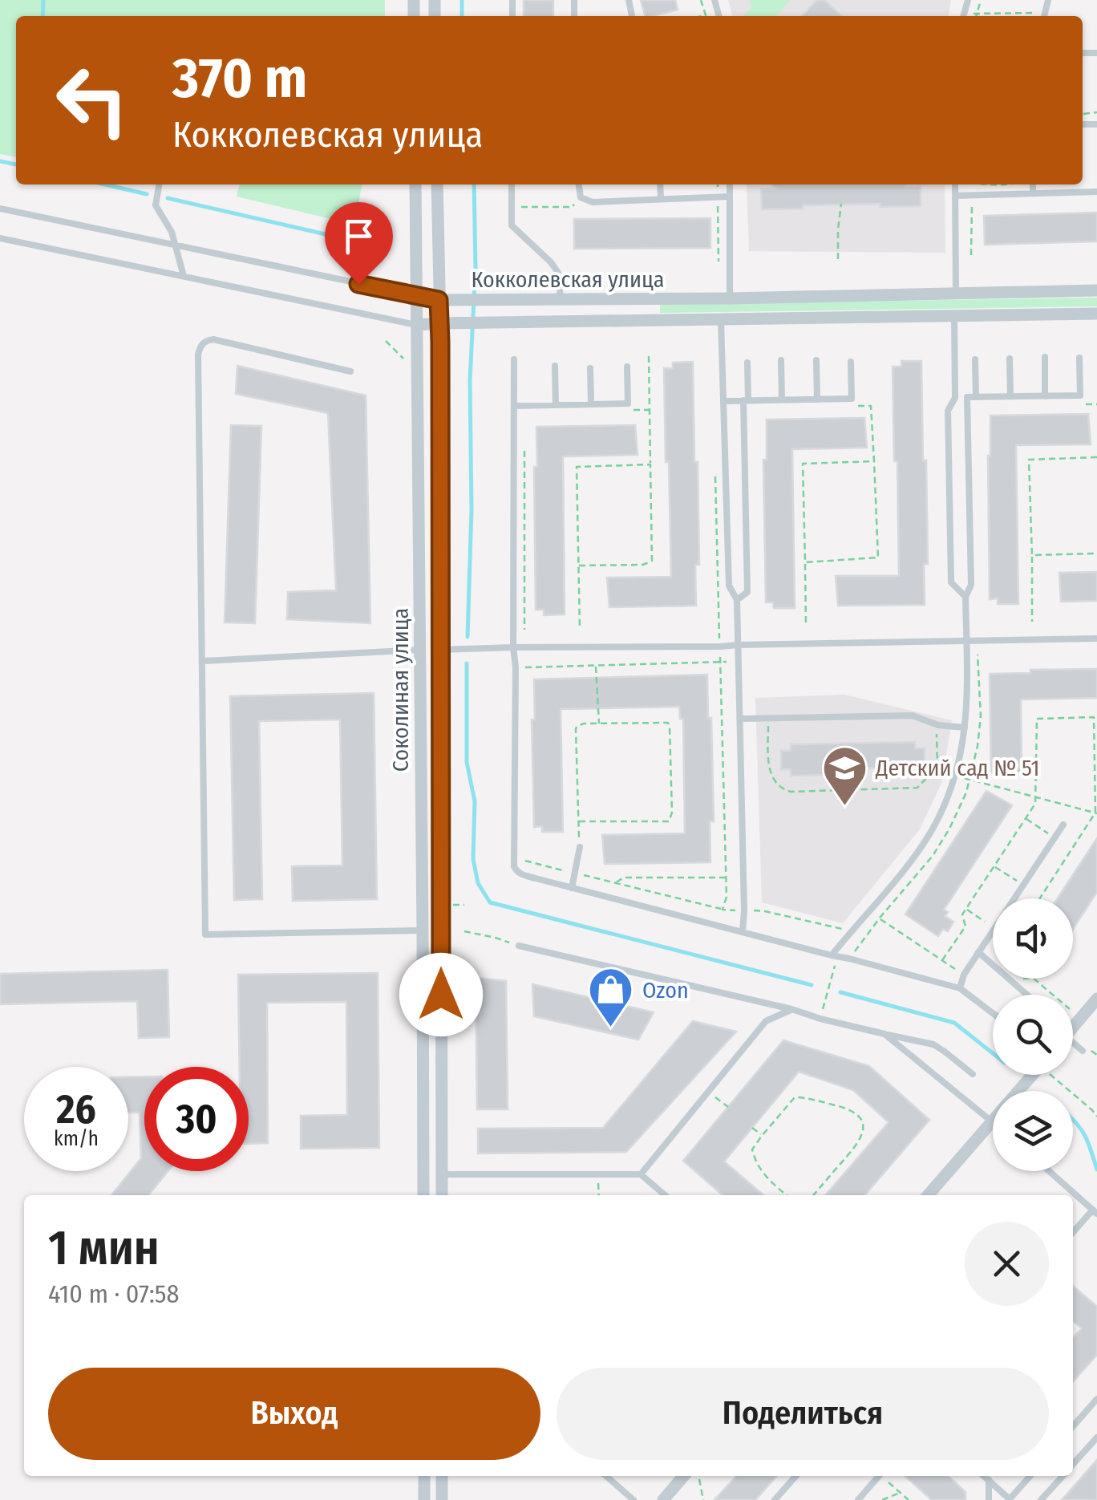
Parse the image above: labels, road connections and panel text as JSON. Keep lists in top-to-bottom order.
{
  "streets": {
    "street": ["Кокколевская улица", "Соколиная улица"]
  },
  "crossings": [
    ["Кокколевская улица", "Соколиная улица"]
  ],
  "places": {
    "school or university": ["Детский сад № 51"],
    "shop": ["Ozon"]
  },
  "page": {
    "turn": ["370 m", "Кокколевская улица"],
    "speed": "26 km/h",
    "limit": "30",
    "heading": ["1 мин", "410 m · 07:58"],
    "buttons": ["Выход", "Поделиться"]
  }
}
